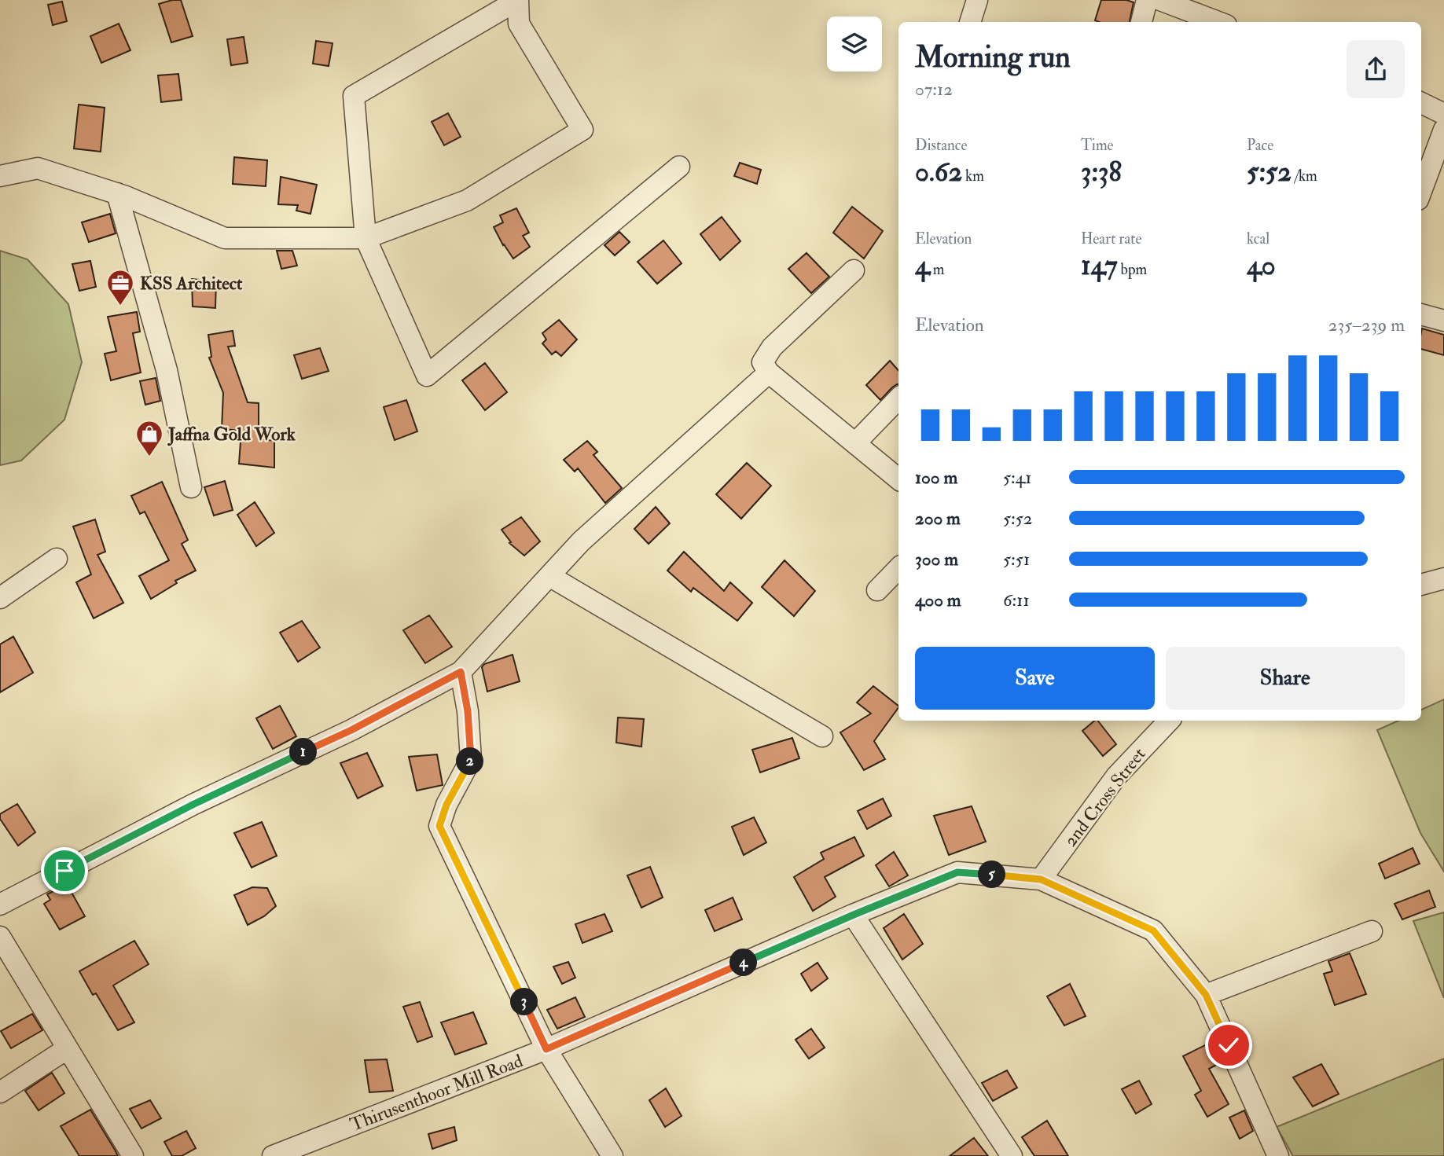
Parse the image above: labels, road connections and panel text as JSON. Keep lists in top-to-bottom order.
{
  "streets": {
    "street": ["2nd Cross Street", "Thirusenthoor Mill Road"]
  },
  "crossings": [
    ["2nd Cross Street", "Thirusenthoor Mill Road"]
  ],
  "places": {
    "office": ["KSS Architect"],
    "shop": ["Jaffna Gold Work"]
  },
  "page": {
    "heading": ["Morning run", "07:12"],
    "stats": [
      ["Distance", "0.62 km"],
      ["Time", "3:38"],
      ["Pace", "5:52 /km"],
      ["Elevation", "4 m"],
      ["Heart rate", "147 bpm"],
      ["kcal", "40"]
    ],
    "chart": ["Elevation", "235–239 m"],
    "list": [
      {
        "name": "100 m",
        "note": "5:41"
      },
      {
        "name": "200 m",
        "note": "5:52"
      },
      {
        "name": "300 m",
        "note": "5:51"
      },
      {
        "name": "400 m",
        "note": "6:11"
      }
    ],
    "buttons": ["Save", "Share"],
    "pins": [
      "1",
      "2",
      "5",
      "4",
      "3"
    ]
  }
}
